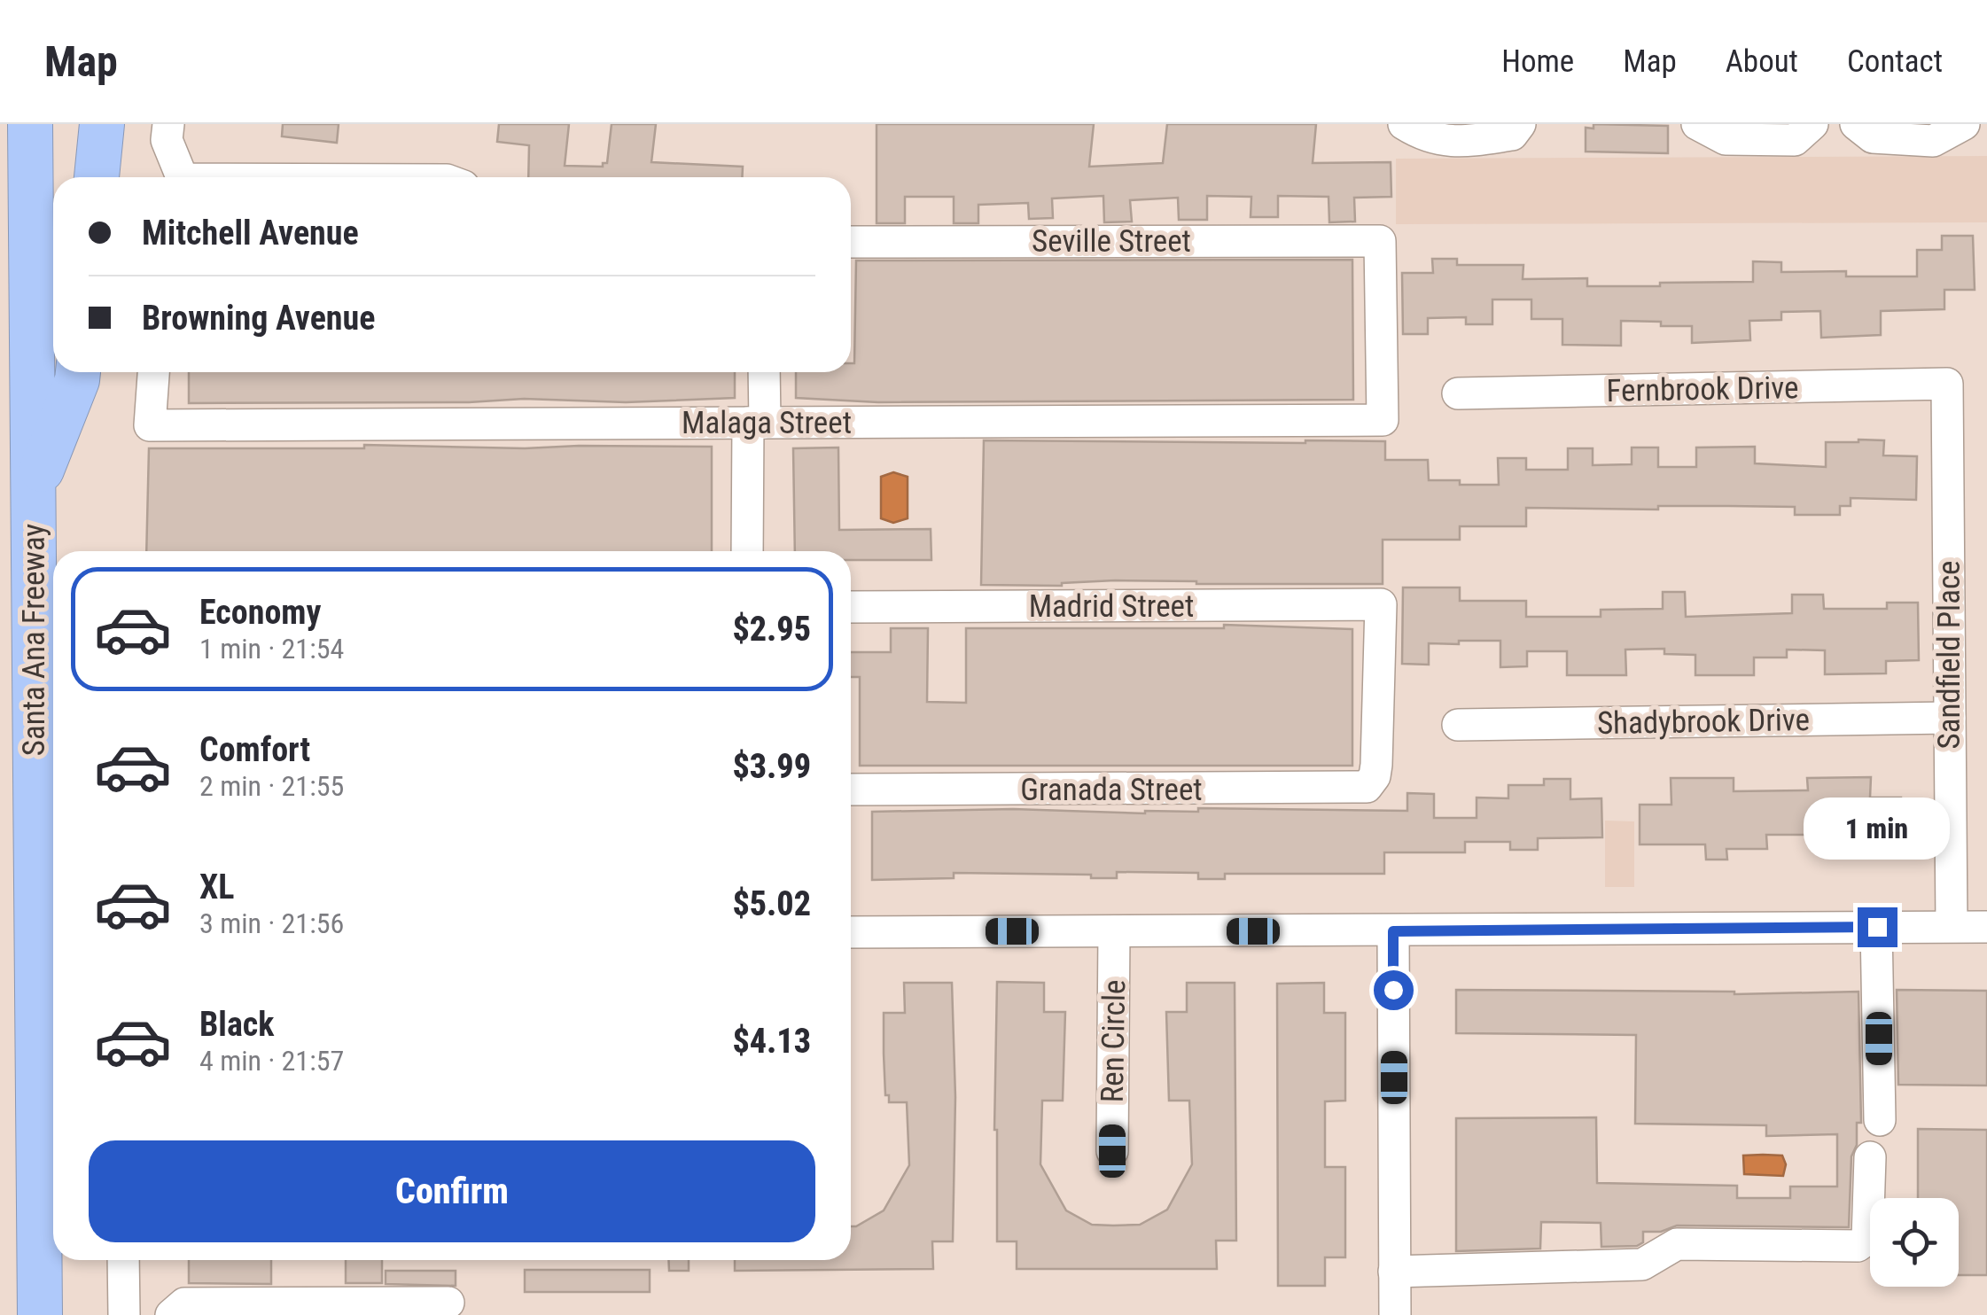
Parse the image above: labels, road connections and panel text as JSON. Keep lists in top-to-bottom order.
{
  "streets": {
    "highway": ["Santa Ana Freeway"],
    "street": [
      "Seville Street",
      "Fernbrook Drive",
      "Malaga Street",
      "Madrid Street",
      "Sandfield Place",
      "Shadybrook Drive",
      "Granada Street",
      "Ren Circle"
    ]
  },
  "crossings": [
    ["Seville Street", "Malaga Street"],
    ["Fernbrook Drive", "Sandfield Place"],
    ["Madrid Street", "Granada Street"],
    ["Sandfield Place", "Shadybrook Drive"]
  ],
  "page": {
    "header": "Map",
    "nav": [
      "Home",
      "Map",
      "About",
      "Contact"
    ],
    "banner": ["Mitchell Avenue", "Browning Avenue"],
    "list": [
      {
        "name": "Economy",
        "note": "1 min · 21:54",
        "value": "$2.95"
      },
      {
        "name": "Comfort",
        "note": "2 min · 21:55",
        "value": "$3.99"
      },
      {
        "name": "XL",
        "note": "3 min · 21:56",
        "value": "$5.02"
      },
      {
        "name": "Black",
        "note": "4 min · 21:57",
        "value": "$4.13"
      }
    ],
    "bubble": "1 min",
    "buttons": "Confirm"
  }
}
